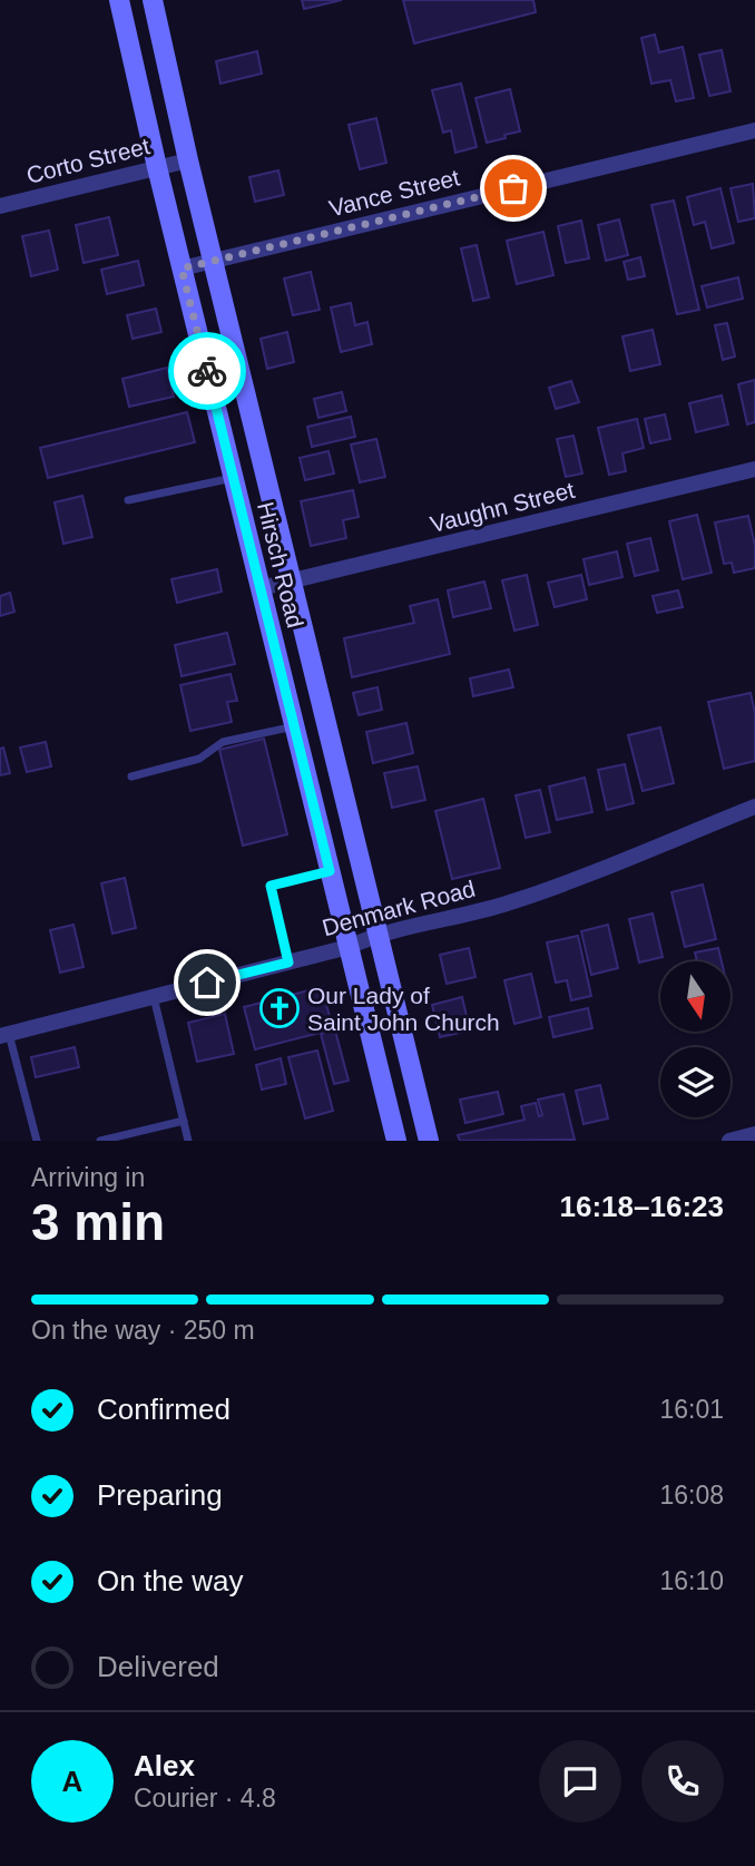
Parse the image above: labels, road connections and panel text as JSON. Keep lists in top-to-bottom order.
{
  "streets": {
    "main road": ["Hirsch Road"],
    "street": [
      "Corto Street",
      "Vance Street",
      "Vaughn Street",
      "Denmark Road"
    ]
  },
  "crossings": [
    ["Corto Street", "Hirsch Road"],
    ["Vance Street", "Hirsch Road"],
    ["Vaughn Street", "Hirsch Road"],
    ["Hirsch Road", "Denmark Road"]
  ],
  "places": {
    "church": ["Our Lady of Saint John Church"]
  },
  "north": "bottom",
  "page": {
    "heading": ["3 min", "Arriving in", "16:18–16:23"],
    "panel": ["Alex", "Courier · 4.8"],
    "bar": "On the way · 250 m",
    "list": [
      ["Confirmed", "16:01"],
      ["Preparing", "16:08"],
      ["On the way", "16:10"],
      "Delivered"
    ],
    "round": "A"
  }
}
